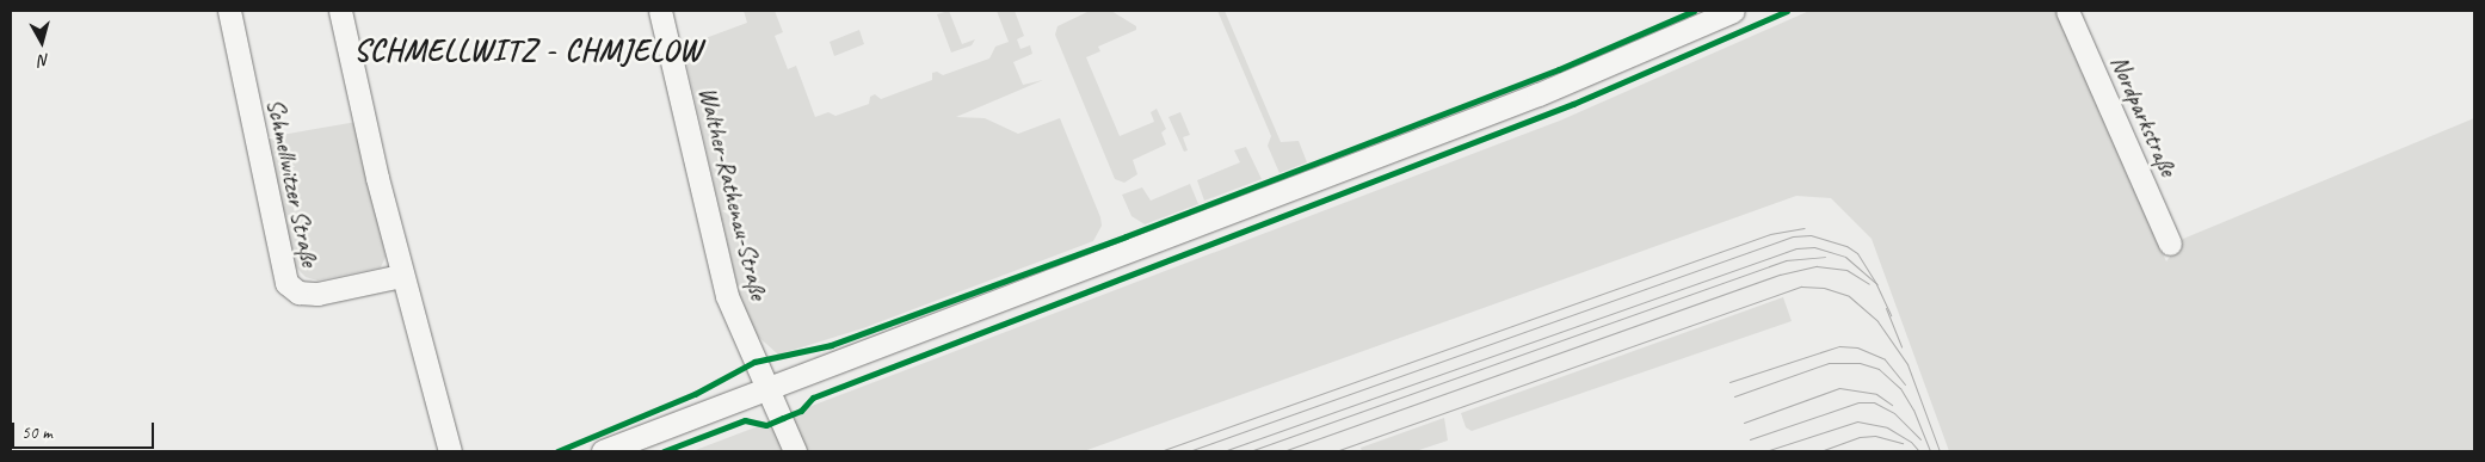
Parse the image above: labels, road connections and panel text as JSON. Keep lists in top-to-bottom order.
{
  "streets": {
    "street": ["Nordparkstraße", "Schmellwitzer Straße", "Walther-Rathenau-Straße"]
  },
  "districts": ["SCHMELLWITZ - CHMJELOW"],
  "scale_bar": "50 m",
  "north": "bottom"
}
